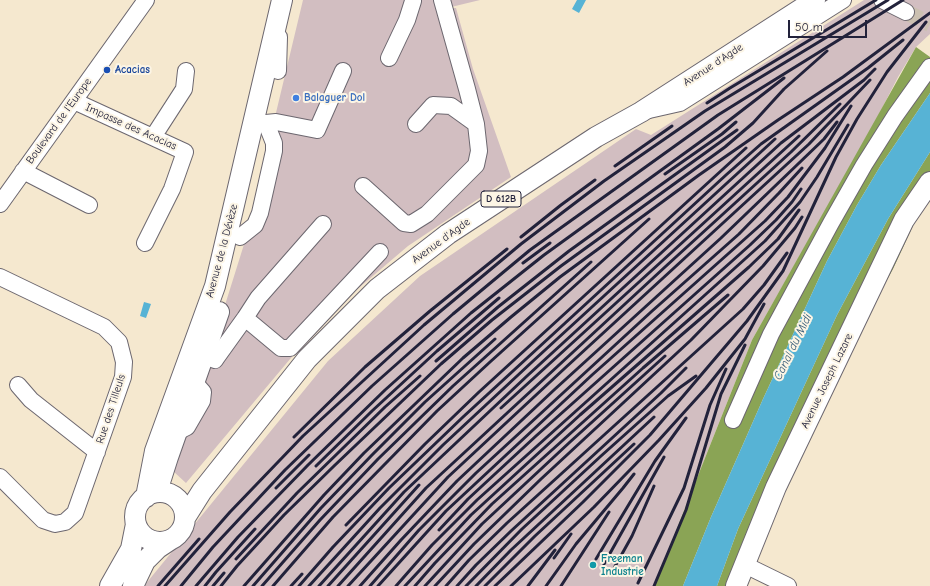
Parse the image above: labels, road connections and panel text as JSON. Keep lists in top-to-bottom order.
{
  "streets": {
    "main road": [
      "Avenue d'Agde",
      "D 612B",
      "Avenue de la Dévèze",
      "Avenue Joseph Lazare"
    ],
    "street": ["Boulevard de l'Europe", "Impasse des Acacias", "Rue des Tilleuls"]
  },
  "crossings": [
    ["Avenue d'Agde", "Avenue de la Dévèze"],
    ["Boulevard de l'Europe", "Impasse des Acacias"]
  ],
  "water": ["Canal du Midi"],
  "places": ["Acacias", "Balaguer Dol", "Freeman Industrie"],
  "scale_bar": "50 m"
}
